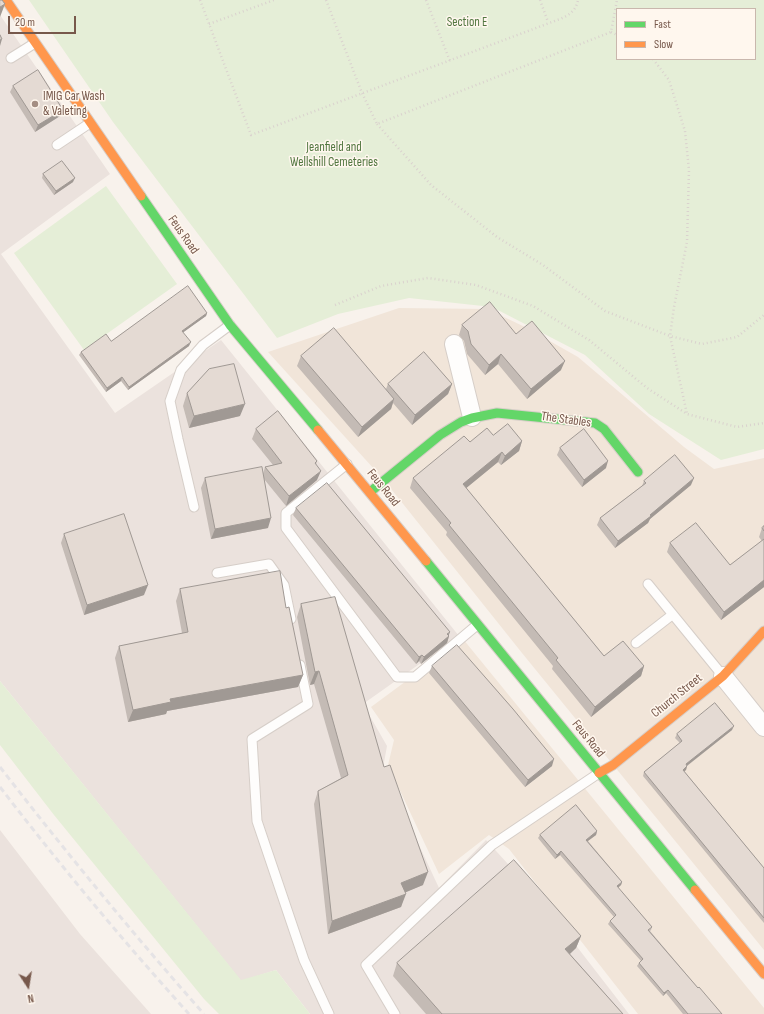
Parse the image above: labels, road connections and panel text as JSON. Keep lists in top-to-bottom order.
{
  "streets": {
    "street": ["Feus Road", "The Stables", "Church Street"]
  },
  "crossings": [
    ["Feus Road", "The Stables"],
    ["Feus Road", "Church Street"]
  ],
  "parks": ["Section E", "Jeanfield and Wellshill Cemeteries"],
  "places": ["IMIG Car Wash & Valeting"],
  "legend": ["Fast", "Slow"],
  "scale_bar": "20 m",
  "north": "bottom"
}
